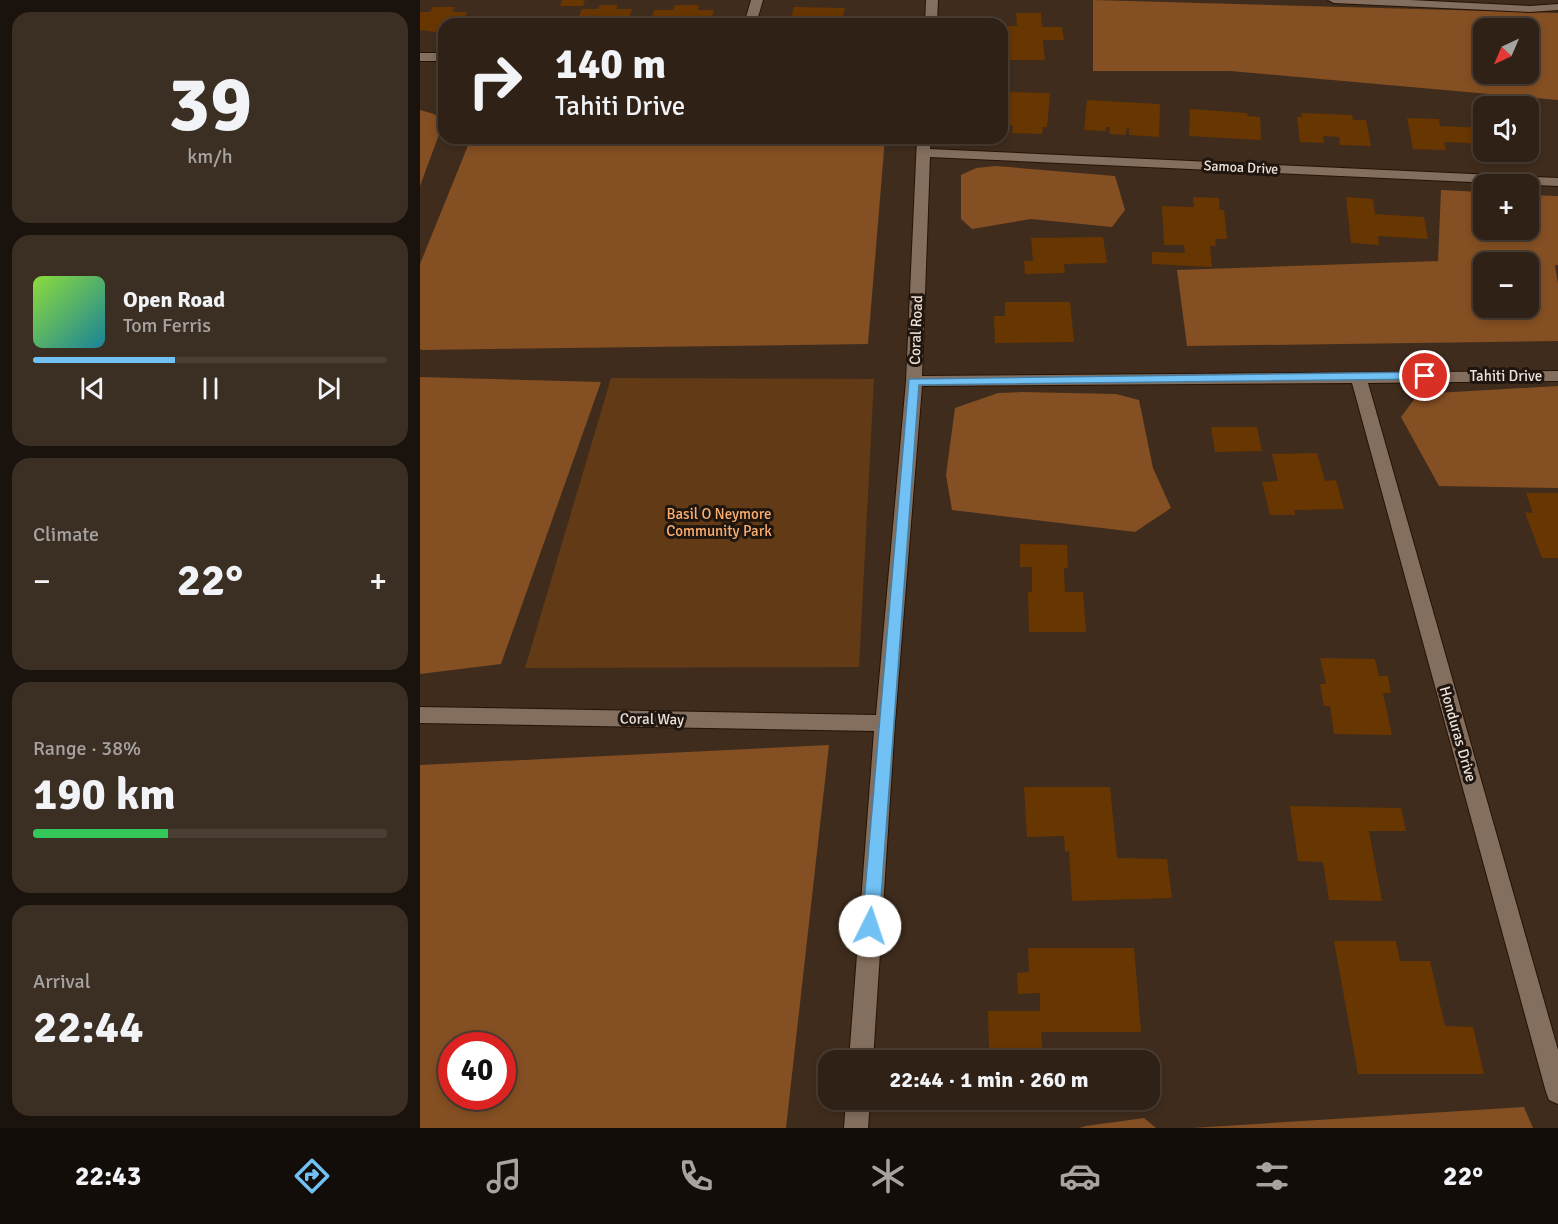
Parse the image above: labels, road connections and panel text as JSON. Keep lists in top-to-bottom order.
{
  "streets": {
    "street": [
      "Samoa Drive",
      "Coral Road",
      "Tahiti Drive",
      "Coral Way",
      "Honduras Drive"
    ]
  },
  "crossings": [
    ["Samoa Drive", "Coral Road"],
    ["Coral Road", "Tahiti Drive"],
    ["Coral Road", "Coral Way"],
    ["Tahiti Drive", "Honduras Drive"]
  ],
  "parks": ["Basil O Neymore Community Park"],
  "north": "bottom left",
  "page": {
    "tile": [
      ["39", "km/h"],
      "Climate",
      ["Range · 38%", "190 km"],
      ["Arrival", "22:44"]
    ],
    "map_buttons": ["+", "−"],
    "turn": ["140 m", "Tahiti Drive"],
    "song": ["Open Road", "Tom Ferris"],
    "heat": ["−", "22°", "+"],
    "limit": "40",
    "trip": "22:44 · 1 min · 260 m",
    "tabs": ["22:43", "22°"]
  }
}
